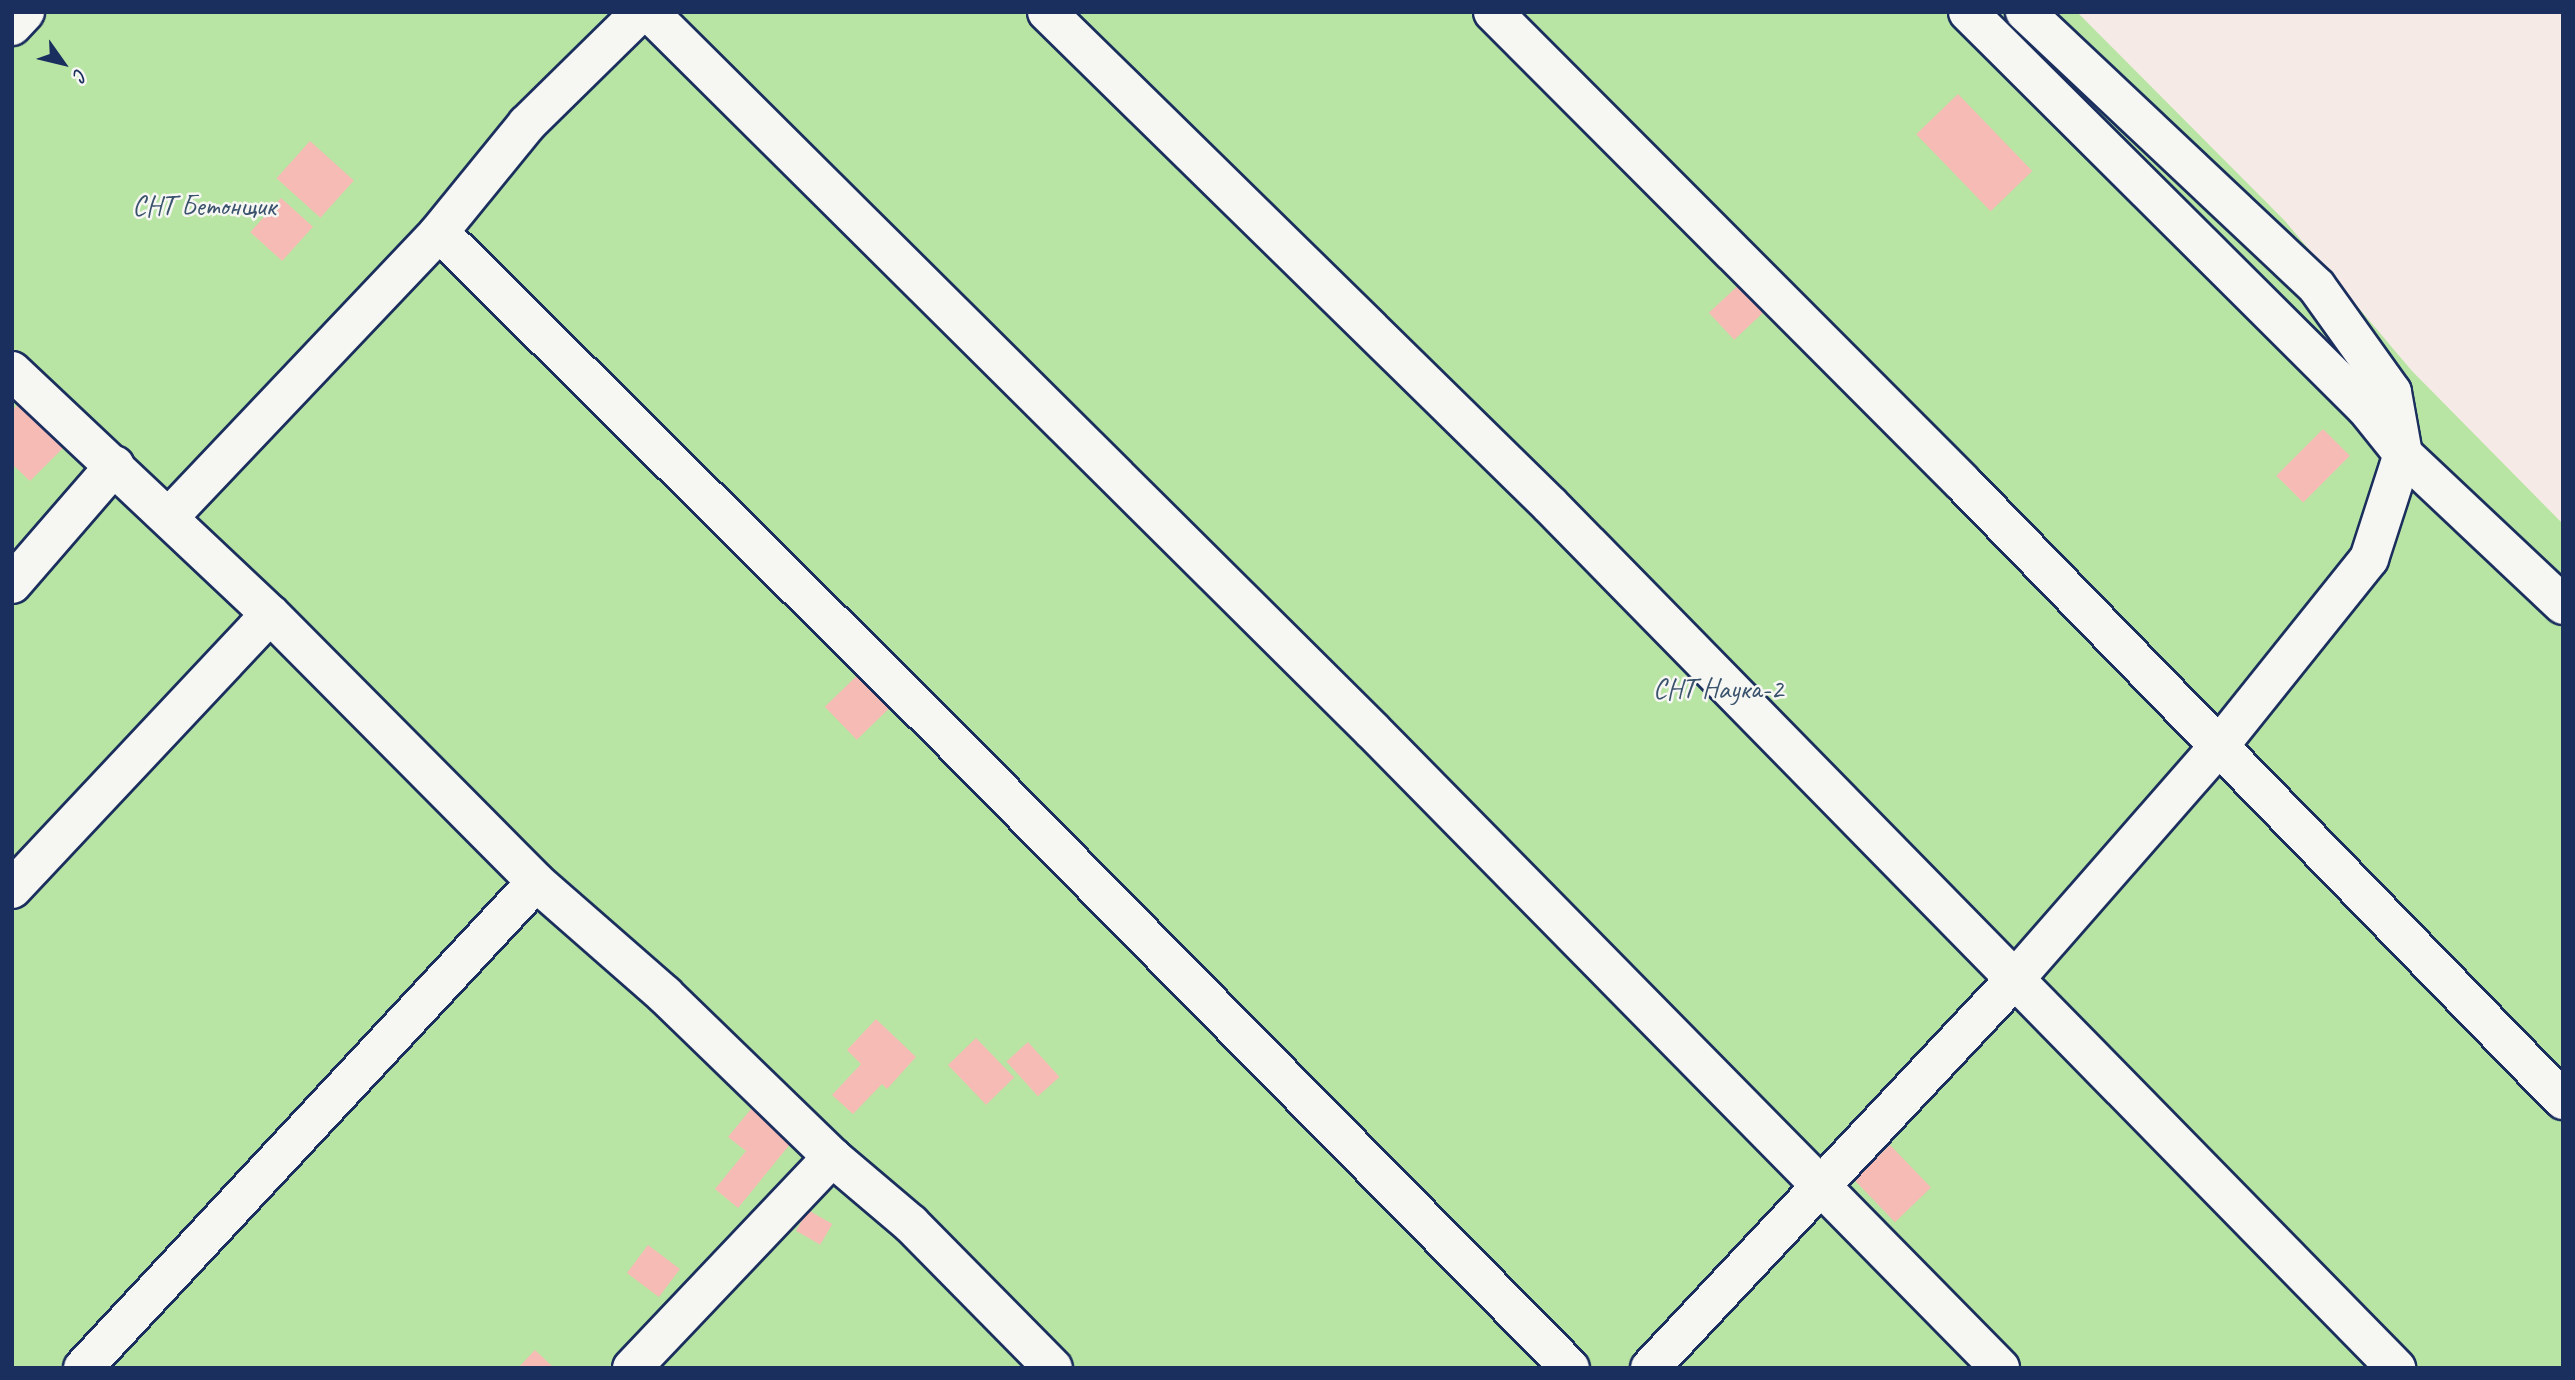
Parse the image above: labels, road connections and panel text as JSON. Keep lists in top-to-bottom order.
{
  "parks": ["СНТ Бетонщик", "СНТ Наука-2"],
  "north": "bottom right"
}
